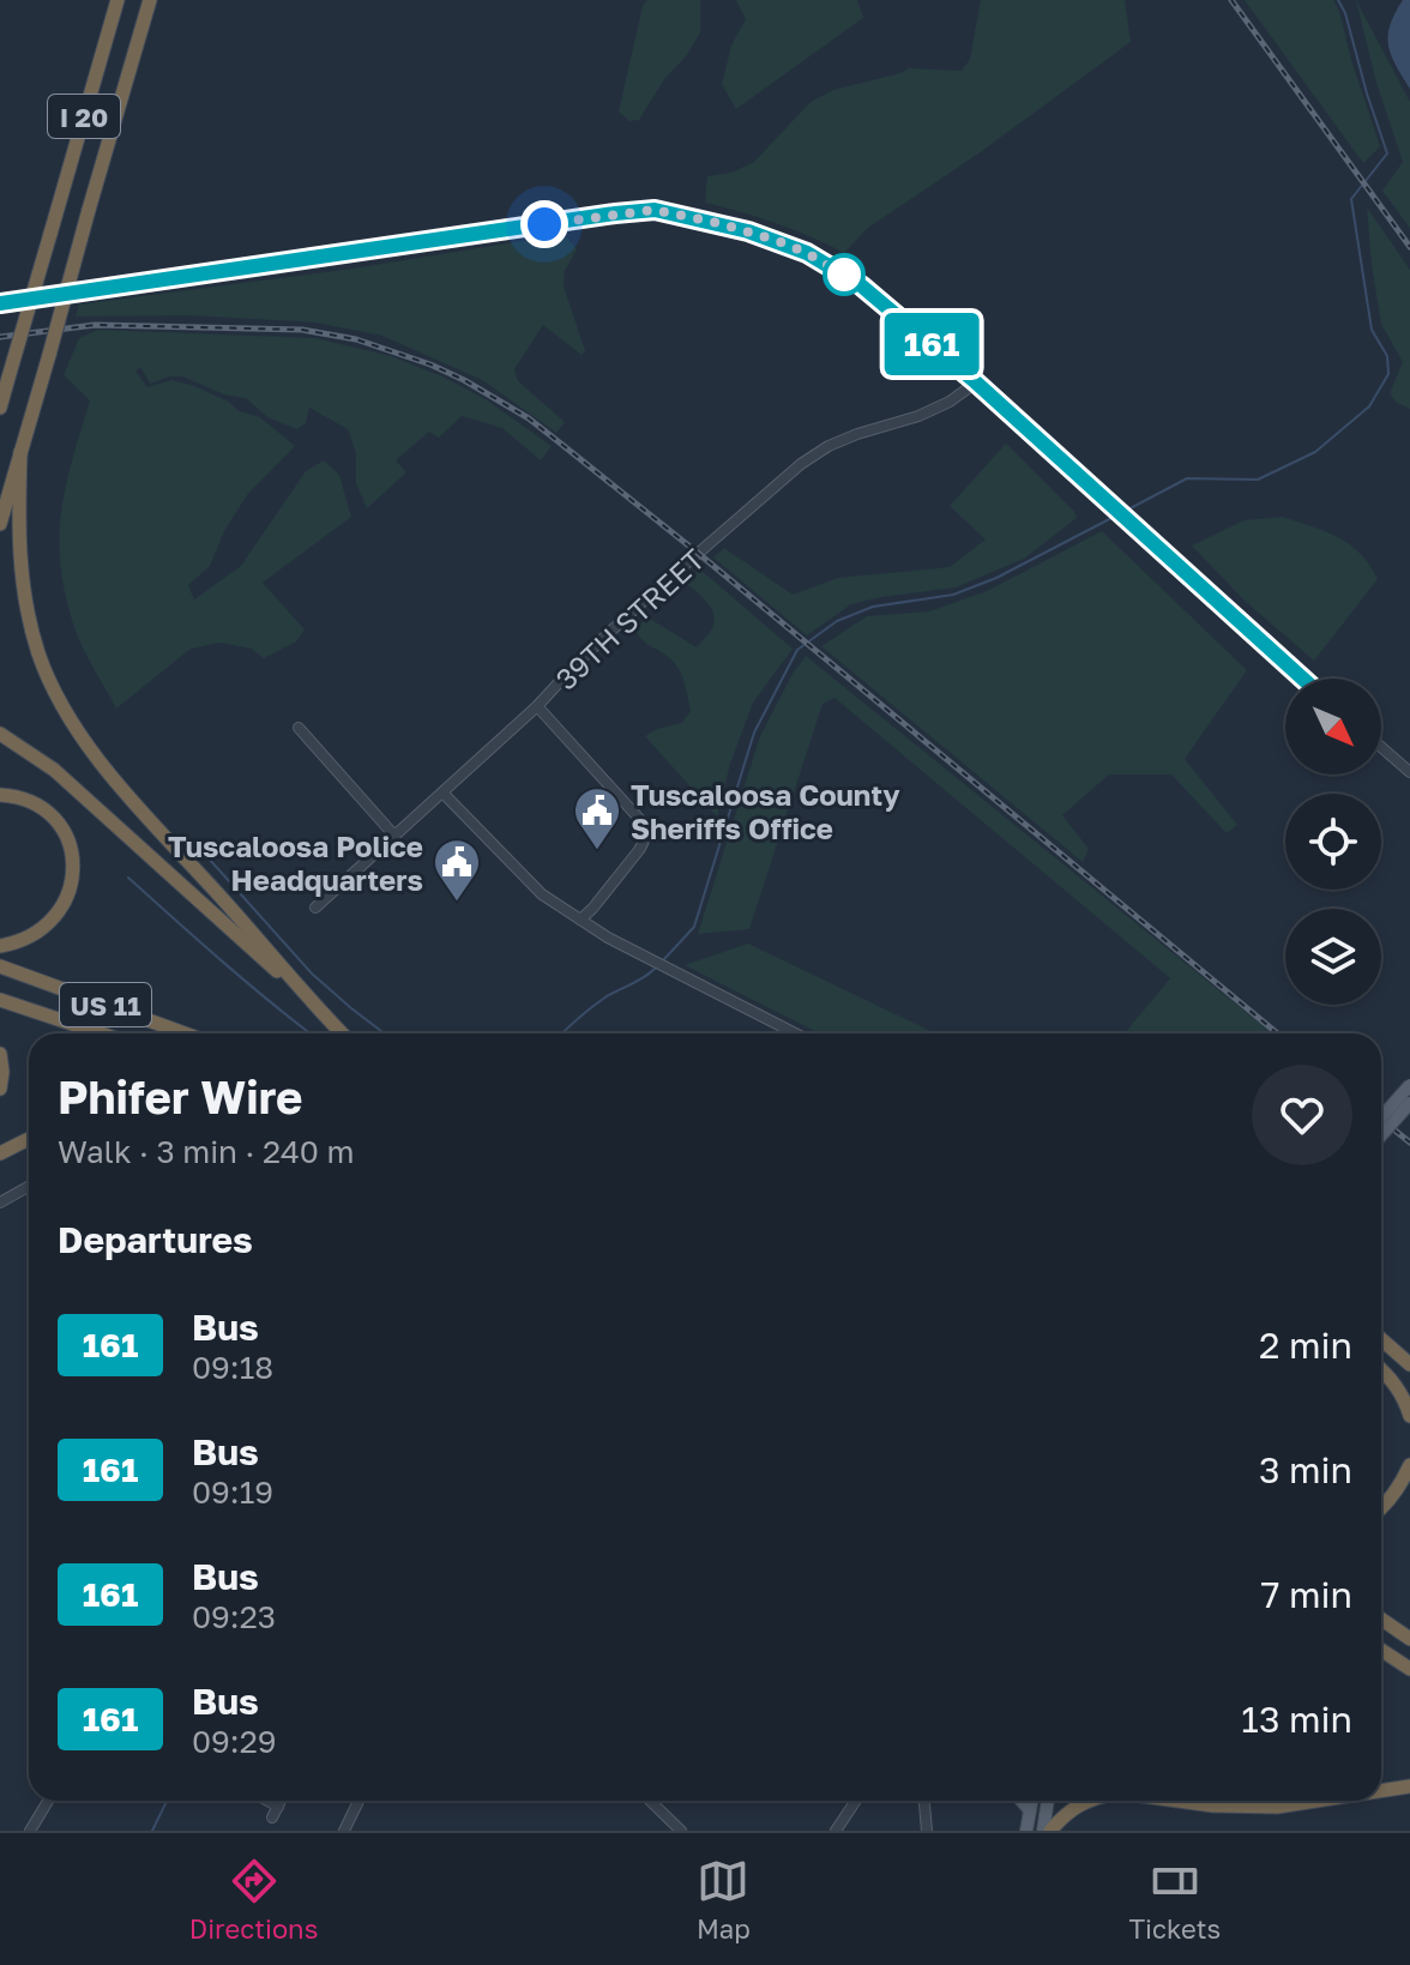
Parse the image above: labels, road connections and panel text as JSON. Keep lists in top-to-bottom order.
{
  "streets": {
    "highway": ["I 20", "US 11"],
    "street": ["39TH STREET"]
  },
  "places": {
    "public building": ["Tuscaloosa County Sheriffs Office", "Tuscaloosa Police Headquarters"]
  },
  "lines": ["bus line 161"],
  "north": "bottom right",
  "page": {
    "on_map": "161",
    "heading": [
      ["Phifer Wire", "Walk · 3 min · 240 m"],
      "Departures"
    ],
    "list": [
      {
        "mark": "161",
        "name": "Bus",
        "note": "09:18",
        "value": "2 min"
      },
      {
        "mark": "161",
        "name": "Bus",
        "note": "09:19",
        "value": "3 min"
      },
      {
        "mark": "161",
        "name": "Bus",
        "note": "09:23",
        "value": "7 min"
      },
      {
        "mark": "161",
        "name": "Bus",
        "note": "09:29",
        "value": "13 min"
      }
    ],
    "tabs": ["Directions", "Map", "Tickets"]
  }
}
